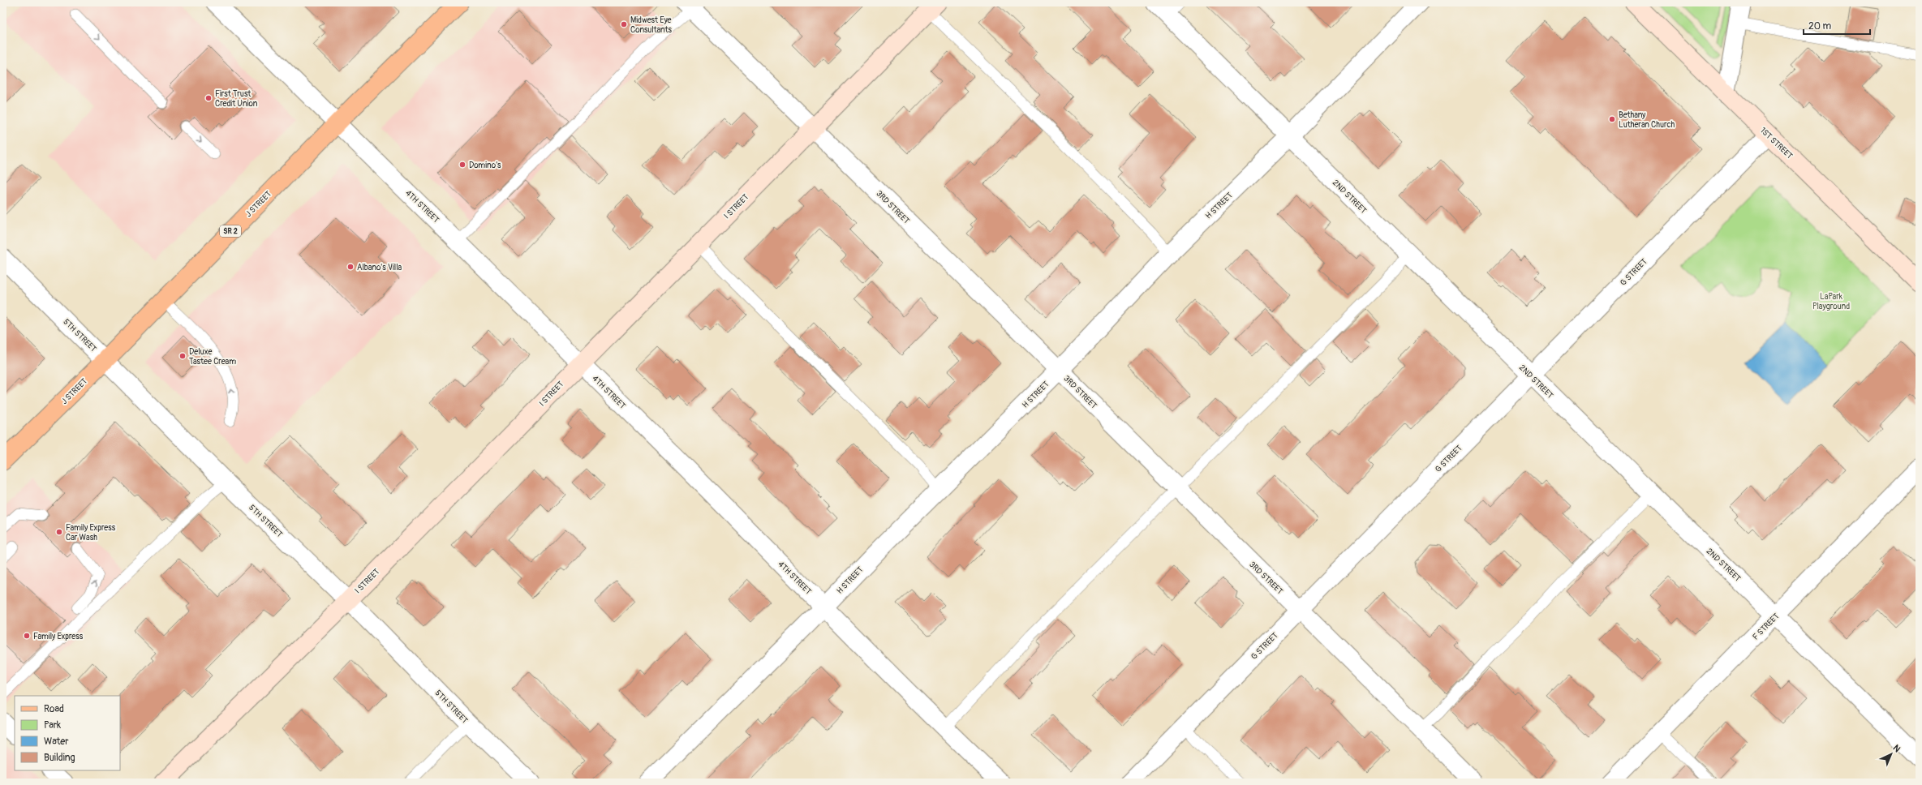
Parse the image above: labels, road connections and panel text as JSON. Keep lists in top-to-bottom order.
{
  "streets": {
    "main road": ["J STREET", "SR 2"],
    "street": [
      "1ST STREET",
      "2ND STREET",
      "H STREET",
      "4TH STREET",
      "I STREET",
      "3RD STREET",
      "G STREET",
      "5TH STREET",
      "F STREET"
    ]
  },
  "crossings": [
    ["1ST STREET", "G STREET"],
    ["2ND STREET", "H STREET"],
    ["2ND STREET", "G STREET"],
    ["2ND STREET", "F STREET"],
    ["J STREET", "4TH STREET"],
    ["J STREET", "5TH STREET"],
    ["H STREET", "4TH STREET"],
    ["H STREET", "3RD STREET"],
    ["4TH STREET", "I STREET"],
    ["I STREET", "3RD STREET"],
    ["I STREET", "5TH STREET"],
    ["3RD STREET", "G STREET"]
  ],
  "parks": ["LaPark Playground"],
  "places": [
    "Midwest Eye Consultants",
    "First Trust Credit Union",
    "Bethany Lutheran Church",
    "Domino's",
    "Albano's Villa",
    "Deluxe Tastee Cream",
    "Family Express Car Wash",
    "Family Express"
  ],
  "legend": [
    "Road",
    "Park",
    "Water",
    "Building"
  ],
  "scale_bar": "20 m",
  "north": "top right"
}
